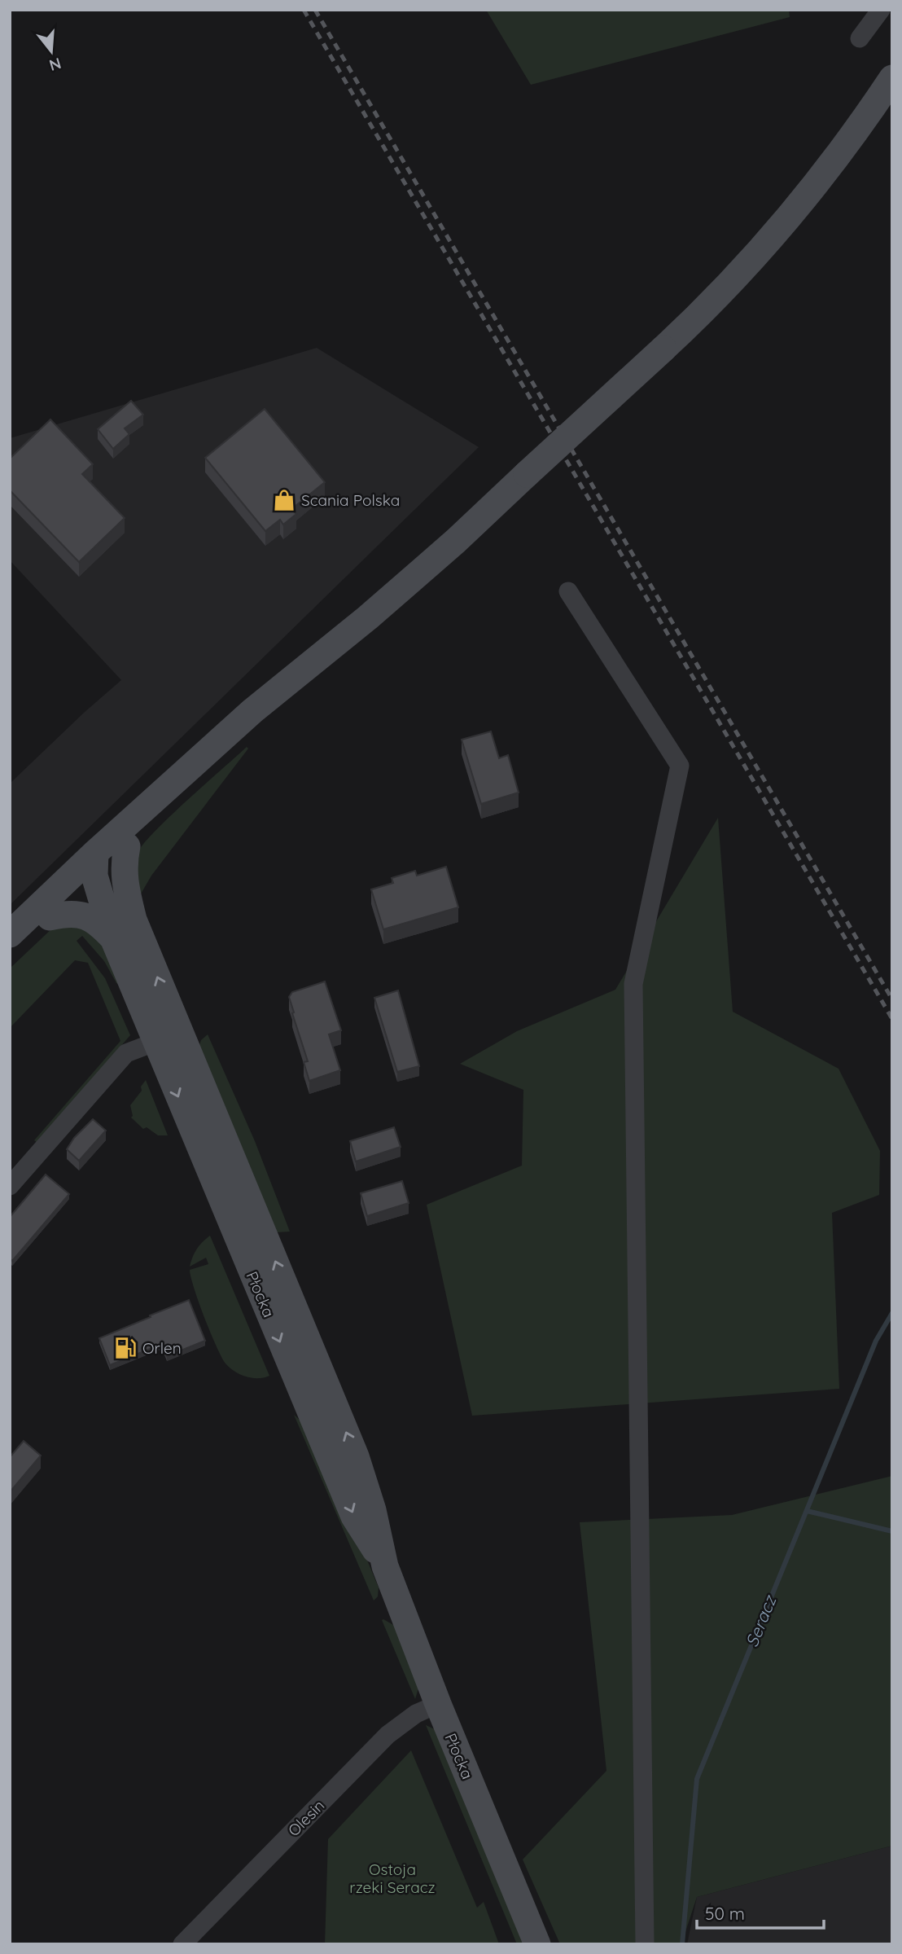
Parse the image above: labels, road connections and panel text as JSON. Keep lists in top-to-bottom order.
{
  "streets": {
    "street": ["Płocka", "Olesin"]
  },
  "crossings": [
    ["Płocka", "Olesin"]
  ],
  "water": ["Seracz"],
  "parks": ["Ostoja rzeki Seracz"],
  "places": {
    "shop": ["Scania Polska"],
    "fuel station": ["Orlen"]
  },
  "scale_bar": "50 m",
  "north": "bottom"
}
